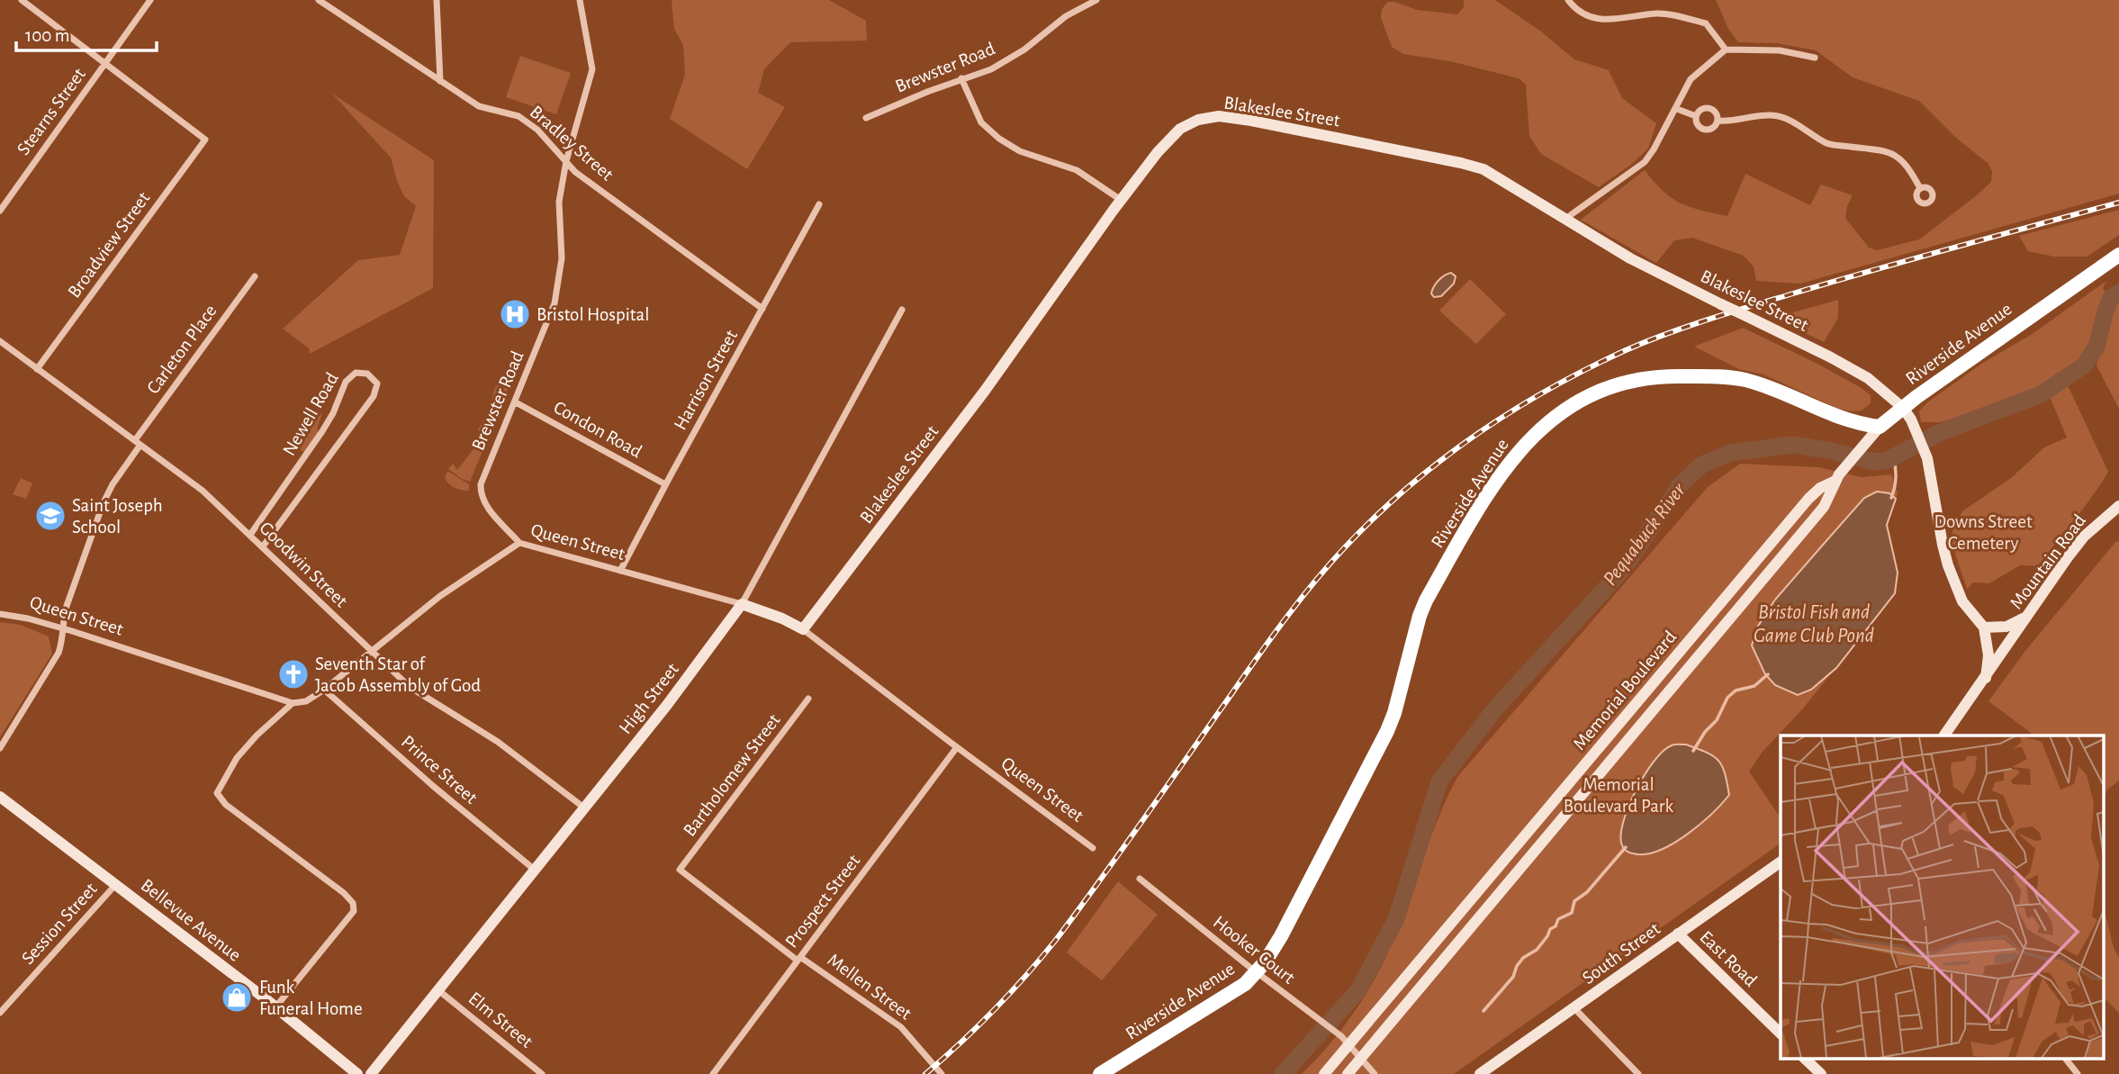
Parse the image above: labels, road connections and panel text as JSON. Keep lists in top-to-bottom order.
{
  "streets": {
    "highway": ["Riverside Avenue"],
    "street": [
      "Brewster Road",
      "Stearns Street",
      "Blakeslee Street",
      "Bradley Street",
      "Broadview Street",
      "Carleton Place",
      "Harrison Street",
      "Newell Road",
      "Condon Road",
      "Queen Street",
      "Mountain Road",
      "Goodwin Street",
      "Memorial Boulevard",
      "High Street",
      "Prince Street",
      "Bartholomew Street",
      "Prospect Street",
      "Bellevue Avenue",
      "Session Street",
      "Hooker Court",
      "South Street",
      "East Road",
      "Mellen Street",
      "Elm Street"
    ]
  },
  "crossings": [
    ["Brewster Road", "Bradley Street"],
    ["Brewster Road", "Condon Road"],
    ["Brewster Road", "Queen Street"],
    ["Stearns Street", "Broadview Street"],
    ["Blakeslee Street", "Riverside Avenue"],
    ["Blakeslee Street", "Queen Street"],
    ["Bradley Street", "Harrison Street"],
    ["Broadview Street", "Goodwin Street"],
    ["Riverside Avenue", "Memorial Boulevard"],
    ["Riverside Avenue", "Hooker Court"],
    ["Carleton Place", "Queen Street"],
    ["Carleton Place", "Goodwin Street"],
    ["Harrison Street", "Condon Road"],
    ["Harrison Street", "Queen Street"],
    ["Newell Road", "Goodwin Street"],
    ["Queen Street", "Goodwin Street"],
    ["Queen Street", "High Street"],
    ["Queen Street", "Prince Street"],
    ["Queen Street", "Prospect Street"],
    ["Goodwin Street", "High Street"],
    ["Memorial Boulevard", "Hooker Court"],
    ["High Street", "Prince Street"],
    ["High Street", "Elm Street"],
    ["Bartholomew Street", "Mellen Street"],
    ["Prospect Street", "Mellen Street"],
    ["Bellevue Avenue", "Session Street"],
    ["South Street", "East Road"]
  ],
  "water": ["Pequabuck River", "Bristol Fish and Game Club Pond"],
  "parks": ["Downs Street Cemetery", "Memorial Boulevard Park"],
  "places": {
    "hospital": ["Bristol Hospital"],
    "school or university": ["Saint Joseph School"],
    "church": ["Seventh Star of Jacob Assembly of God"],
    "shop": ["Funk Funeral Home"]
  },
  "scale_bar": "100 m"
}
